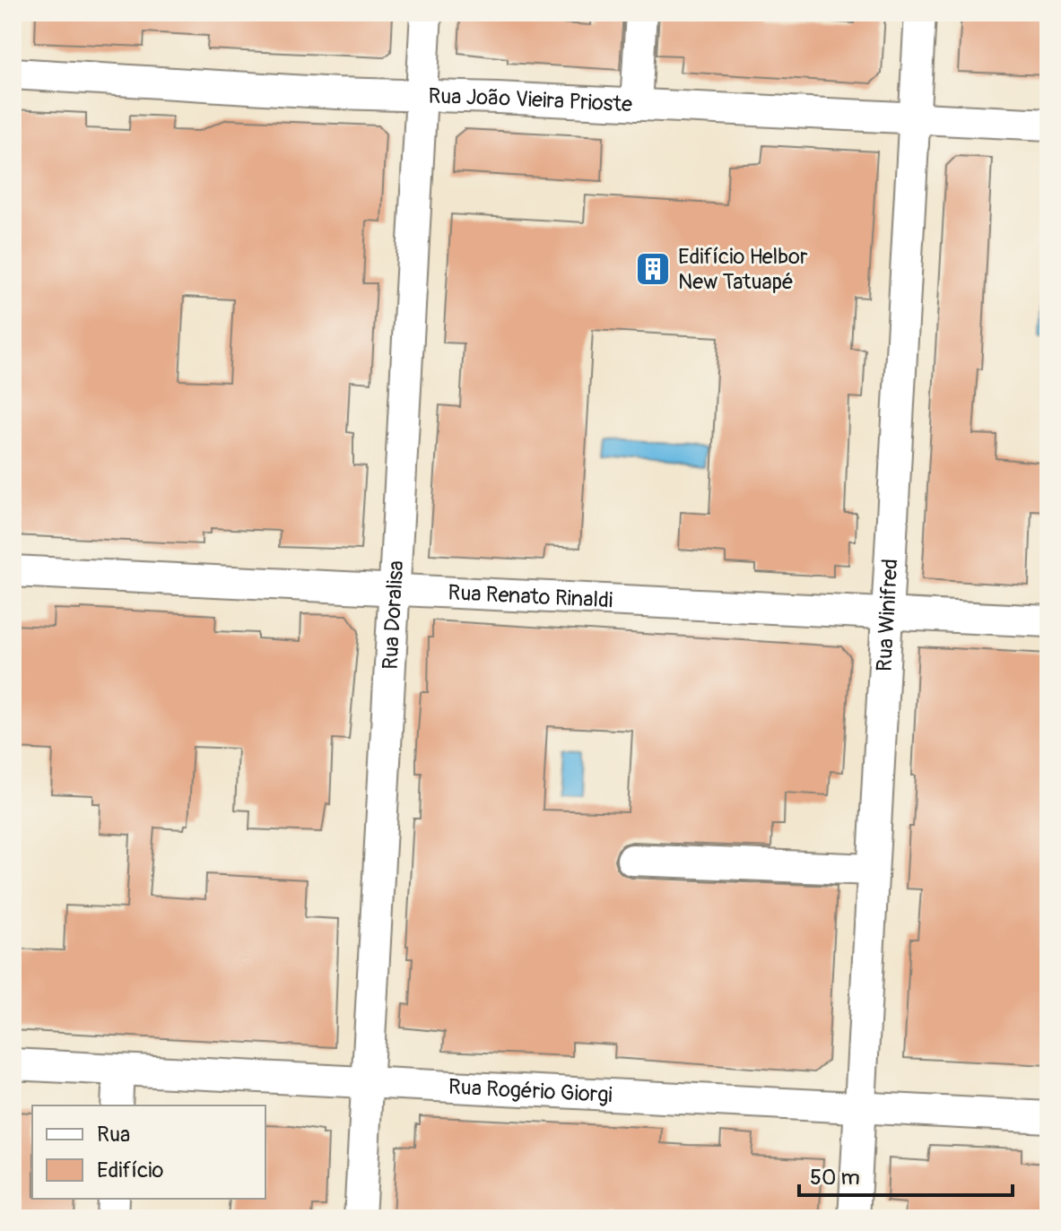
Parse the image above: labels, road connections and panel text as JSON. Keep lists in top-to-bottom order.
{
  "streets": {
    "street": [
      "Rua João Vieira Prioste",
      "Rua Renato Rinaldi",
      "Rua Doralisa",
      "Rua Winifred",
      "Rua Rogério Giorgi"
    ]
  },
  "crossings": [
    ["Rua João Vieira Prioste", "Rua Doralisa"],
    ["Rua João Vieira Prioste", "Rua Winifred"],
    ["Rua Renato Rinaldi", "Rua Doralisa"],
    ["Rua Renato Rinaldi", "Rua Winifred"],
    ["Rua Doralisa", "Rua Rogério Giorgi"],
    ["Rua Winifred", "Rua Rogério Giorgi"]
  ],
  "places": {
    "building": ["Edifício Helbor New Tatuapé"]
  },
  "legend": ["Rua", "Edifício"],
  "scale_bar": "50 m"
}
